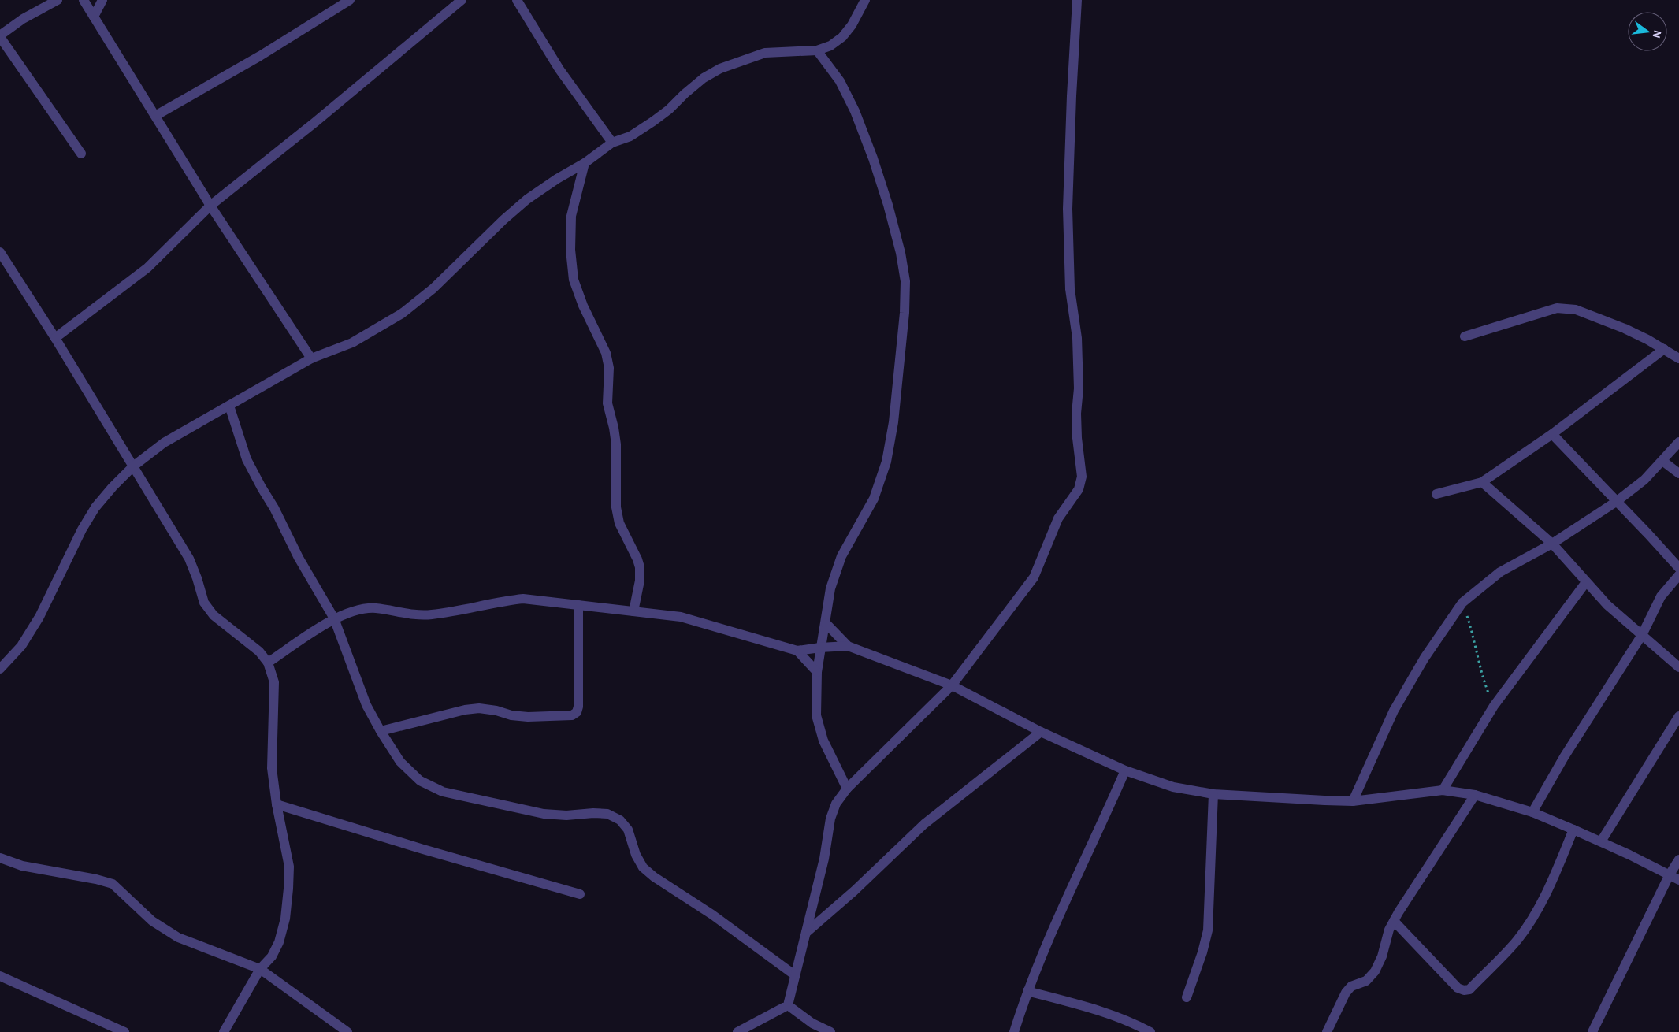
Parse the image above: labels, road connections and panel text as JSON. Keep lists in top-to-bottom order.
{
  "north": "right"
}
